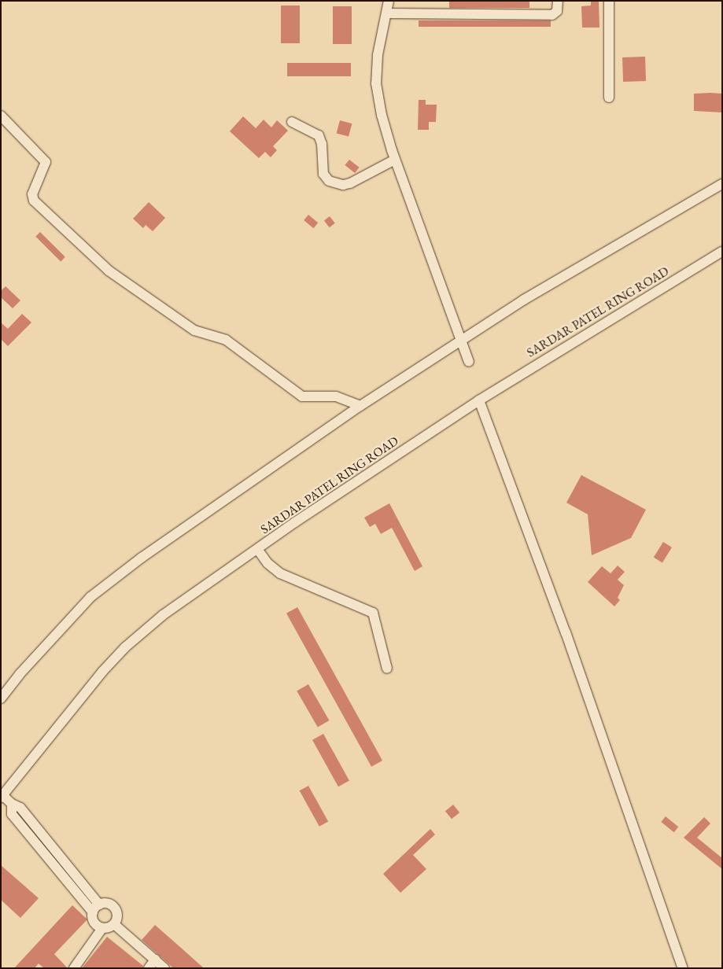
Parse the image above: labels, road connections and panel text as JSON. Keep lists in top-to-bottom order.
{
  "streets": {
    "street": ["SARDAR PATEL RING ROAD"]
  }
}
